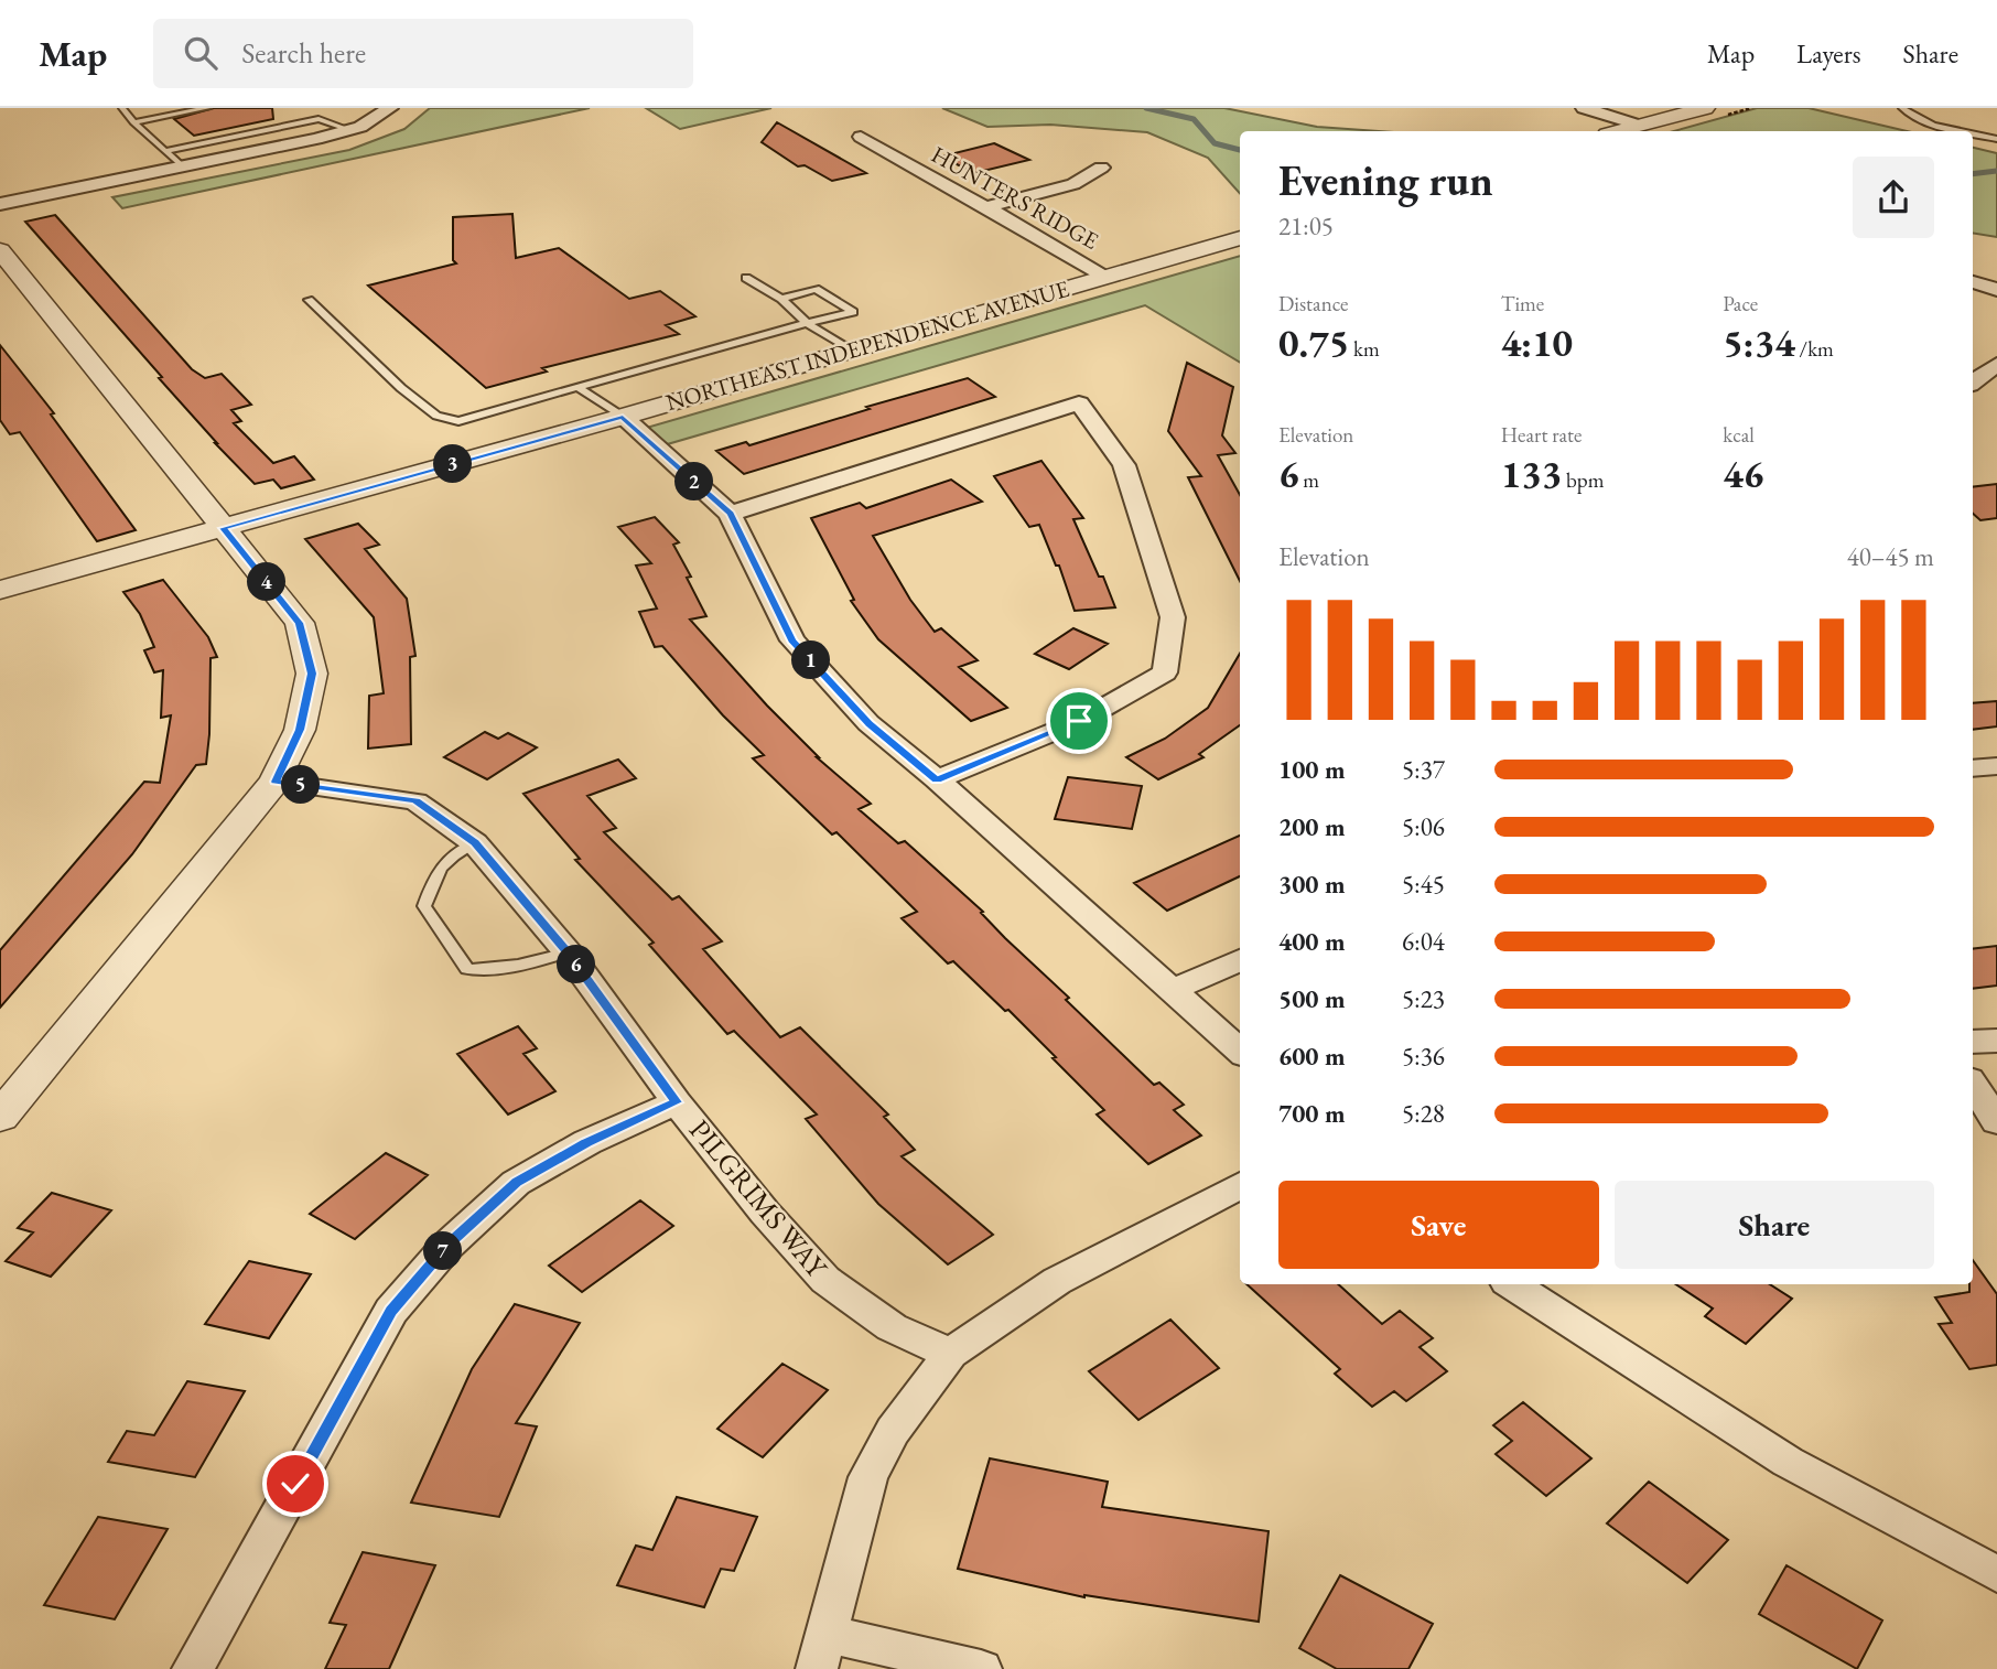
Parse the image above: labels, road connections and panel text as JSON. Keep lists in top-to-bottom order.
{
  "streets": {
    "street": ["HUNTERS RIDGE", "NORTHEAST INDEPENDENCE AVENUE", "PILGRIMS WAY"]
  },
  "crossings": [
    ["HUNTERS RIDGE", "NORTHEAST INDEPENDENCE AVENUE"]
  ],
  "page": {
    "header": "Map",
    "search": "Search here",
    "nav": ["Map", "Layers", "Share"],
    "heading": ["Evening run", "21:05"],
    "stats": [
      ["Distance", "0.75 km"],
      ["Time", "4:10"],
      ["Pace", "5:34 /km"],
      ["Elevation", "6 m"],
      ["Heart rate", "133 bpm"],
      ["kcal", "46"]
    ],
    "pins": [
      "3",
      "2",
      "4",
      "1",
      "5",
      "6",
      "7"
    ],
    "chart": ["Elevation", "40–45 m"],
    "list": [
      {
        "name": "100 m",
        "note": "5:37"
      },
      {
        "name": "200 m",
        "note": "5:06"
      },
      {
        "name": "300 m",
        "note": "5:45"
      },
      {
        "name": "400 m",
        "note": "6:04"
      },
      {
        "name": "500 m",
        "note": "5:23"
      },
      {
        "name": "600 m",
        "note": "5:36"
      },
      {
        "name": "700 m",
        "note": "5:28"
      }
    ],
    "buttons": ["Save", "Share"]
  }
}
